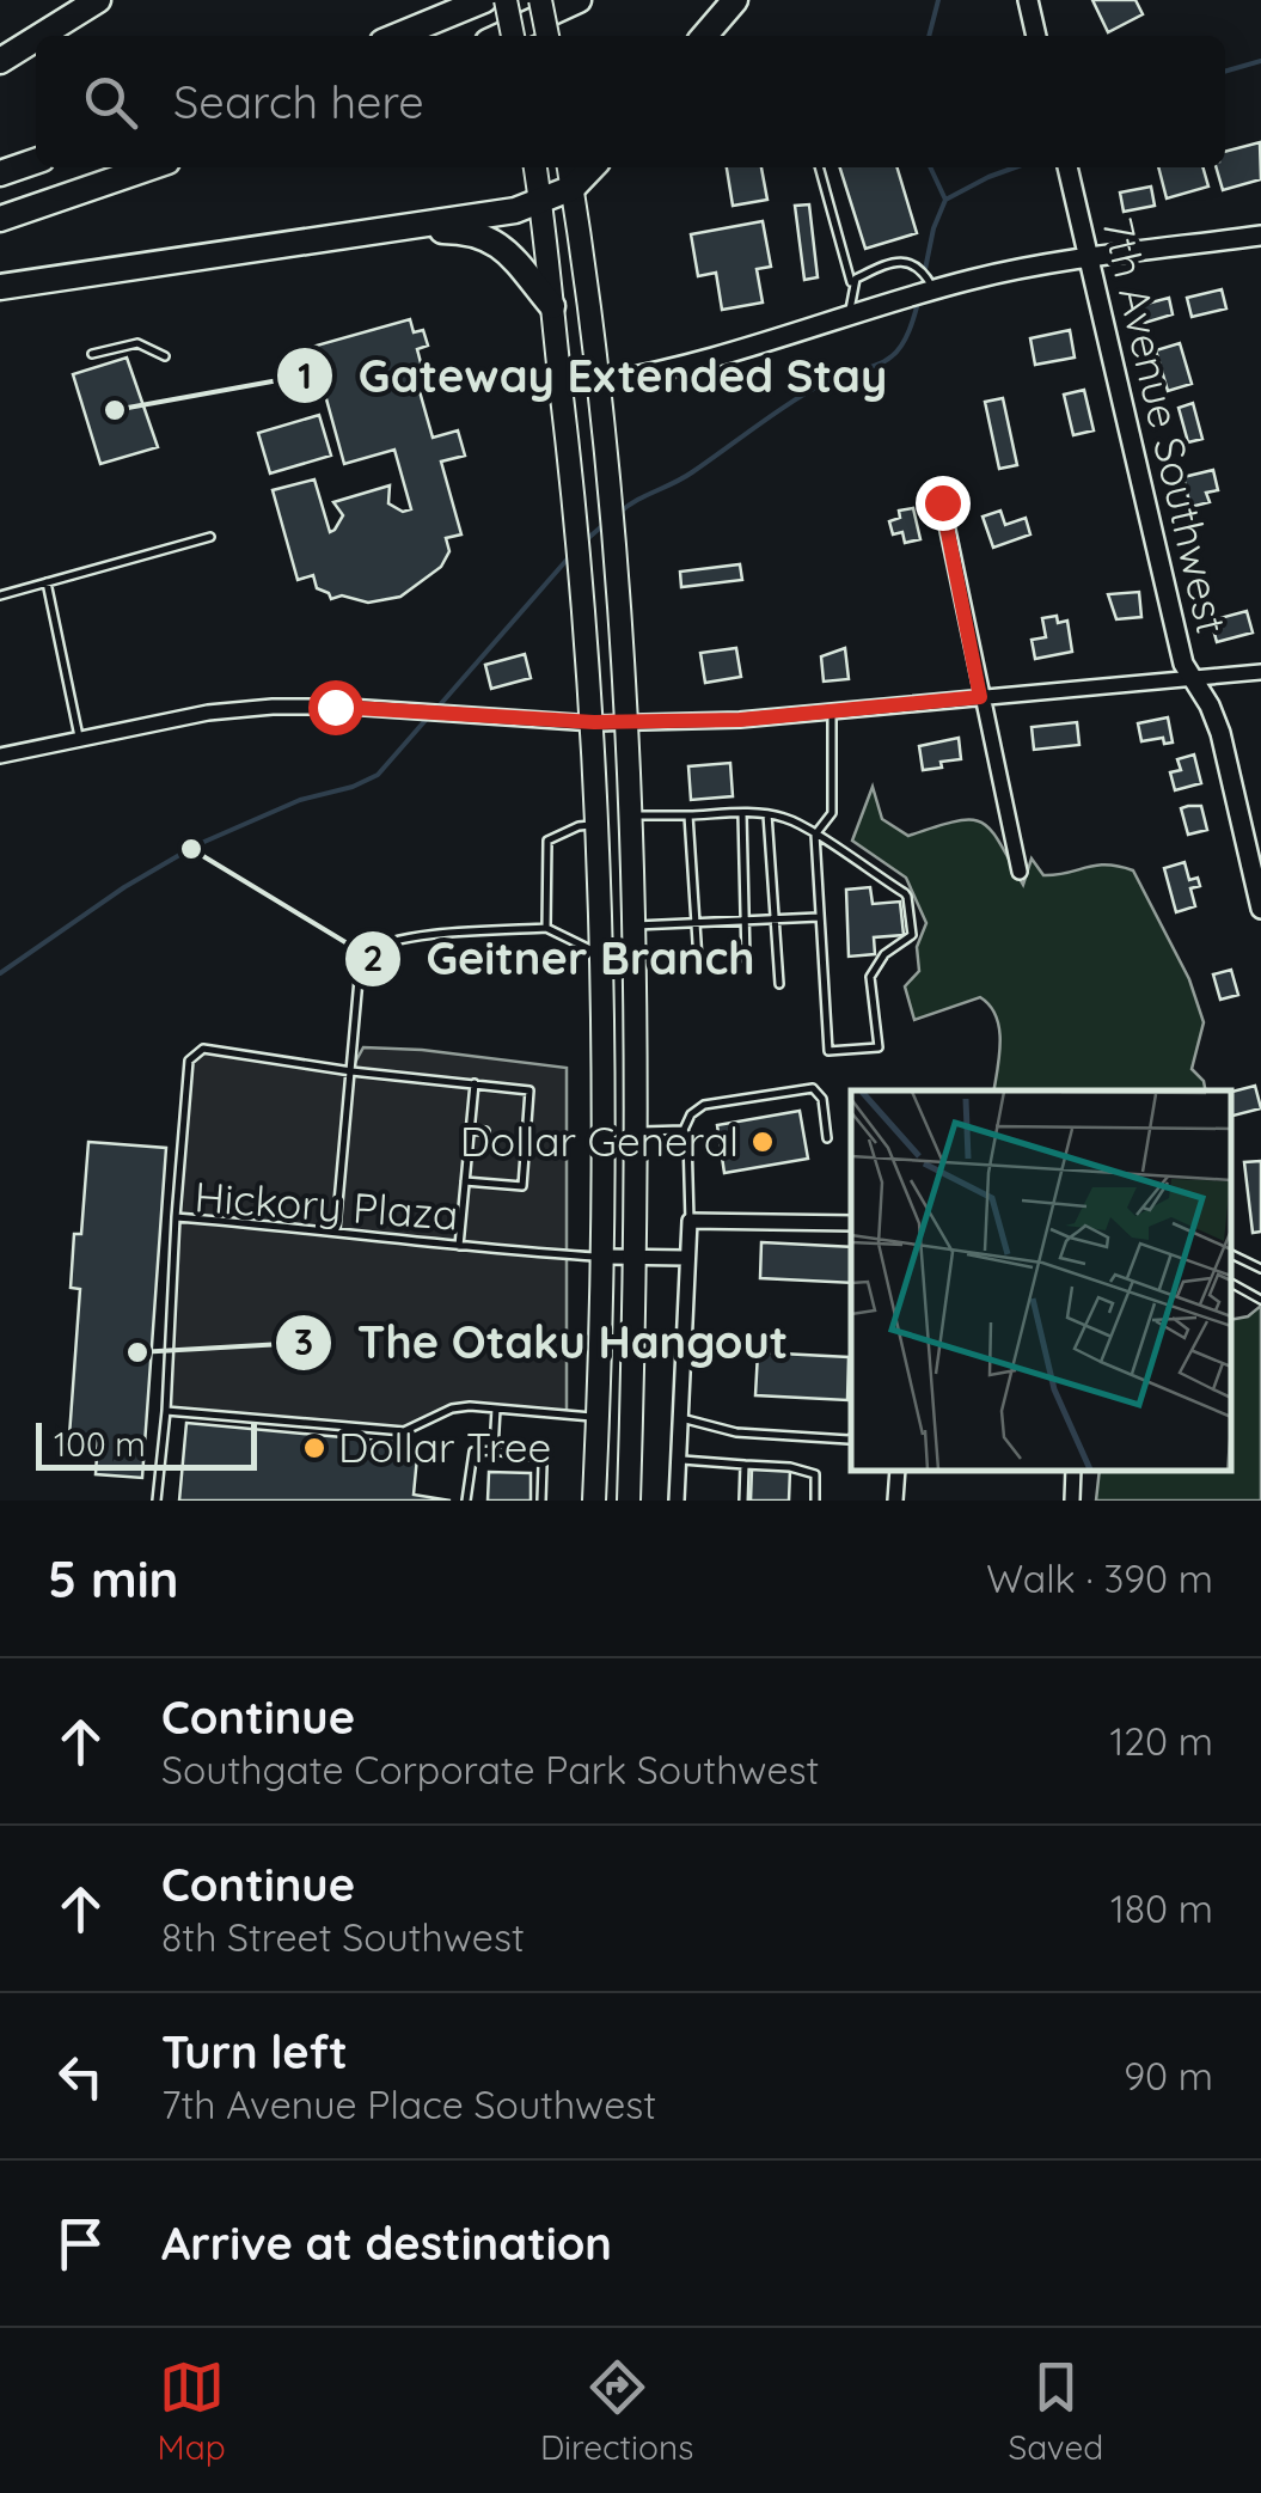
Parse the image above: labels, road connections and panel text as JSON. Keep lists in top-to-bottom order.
{
  "streets": {
    "street": ["7th Avenue Southwest"],
    "lane": ["Hickory Plaza"]
  },
  "places": [
    "Gateway Extended Stay",
    "Geitner Branch",
    "Dollar General",
    "The Otaku Hangout",
    "Dollar Tree"
  ],
  "scale_bar": "100 m",
  "page": {
    "search": "Search here",
    "scale": "100 m",
    "heading": ["5 min", "Walk · 390 m"],
    "list": [
      ["Continue", "Southgate Corporate Park Southwest", "120 m"],
      ["Continue", "8th Street Southwest", "180 m"],
      ["Turn left", "7th Avenue Place Southwest", "90 m"],
      "Arrive at destination"
    ],
    "nav": ["Map", "Directions", "Saved"]
  }
}
